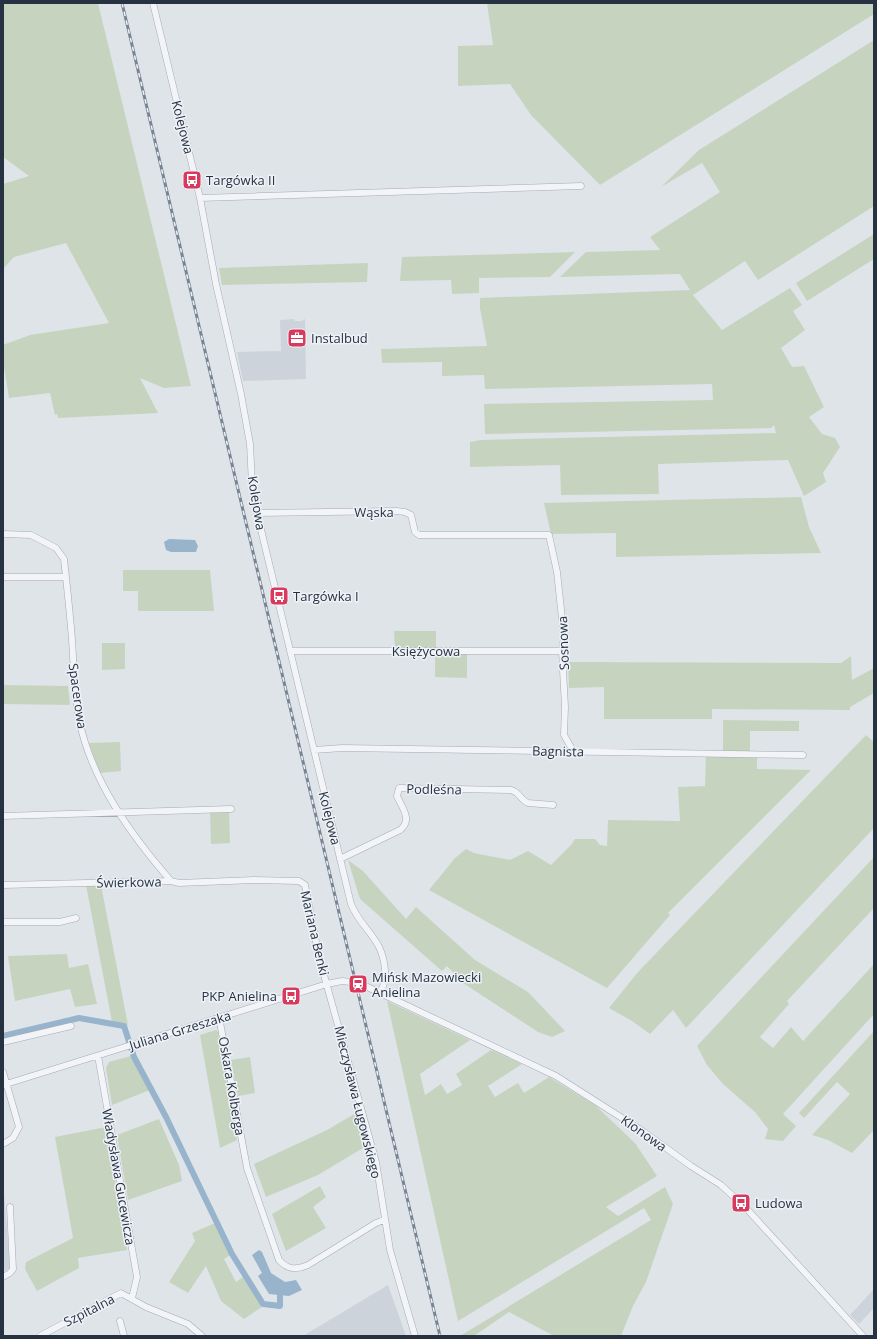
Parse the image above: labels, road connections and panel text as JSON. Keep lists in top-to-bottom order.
{
  "streets": {
    "street": [
      "Kolejowa",
      "Wąska",
      "Sosnowa",
      "Księżycowa",
      "Spacerowa",
      "Bagnista",
      "Podleśna",
      "Świerkowa",
      "Mariana Benki",
      "Juliana Grzeszaka",
      "Oskara Kolberga",
      "Mieczysława Ługowskiego",
      "Klonowa",
      "Władysława Gucewicza",
      "Szpitalna"
    ]
  },
  "crossings": [
    ["Kolejowa", "Wąska"],
    ["Kolejowa", "Księżycowa"],
    ["Kolejowa", "Bagnista"],
    ["Kolejowa", "Podleśna"],
    ["Kolejowa", "Juliana Grzeszaka"],
    ["Kolejowa", "Klonowa"],
    ["Wąska", "Sosnowa"],
    ["Sosnowa", "Księżycowa"],
    ["Sosnowa", "Bagnista"],
    ["Spacerowa", "Świerkowa"],
    ["Świerkowa", "Mariana Benki"],
    ["Mariana Benki", "Juliana Grzeszaka"],
    ["Mariana Benki", "Mieczysława Ługowskiego"],
    ["Juliana Grzeszaka", "Oskara Kolberga"],
    ["Juliana Grzeszaka", "Mieczysława Ługowskiego"],
    ["Juliana Grzeszaka", "Klonowa"],
    ["Juliana Grzeszaka", "Władysława Gucewicza"],
    ["Oskara Kolberga", "Mieczysława Ługowskiego"],
    ["Władysława Gucewicza", "Szpitalna"]
  ],
  "places": {
    "bus stop": [
      "Targówka II",
      "Targówka I",
      "PKP Anielina",
      "Ludowa"
    ],
    "office": ["Instalbud"],
    "station": ["Mińsk Mazowiecki Anielina"]
  }
}
